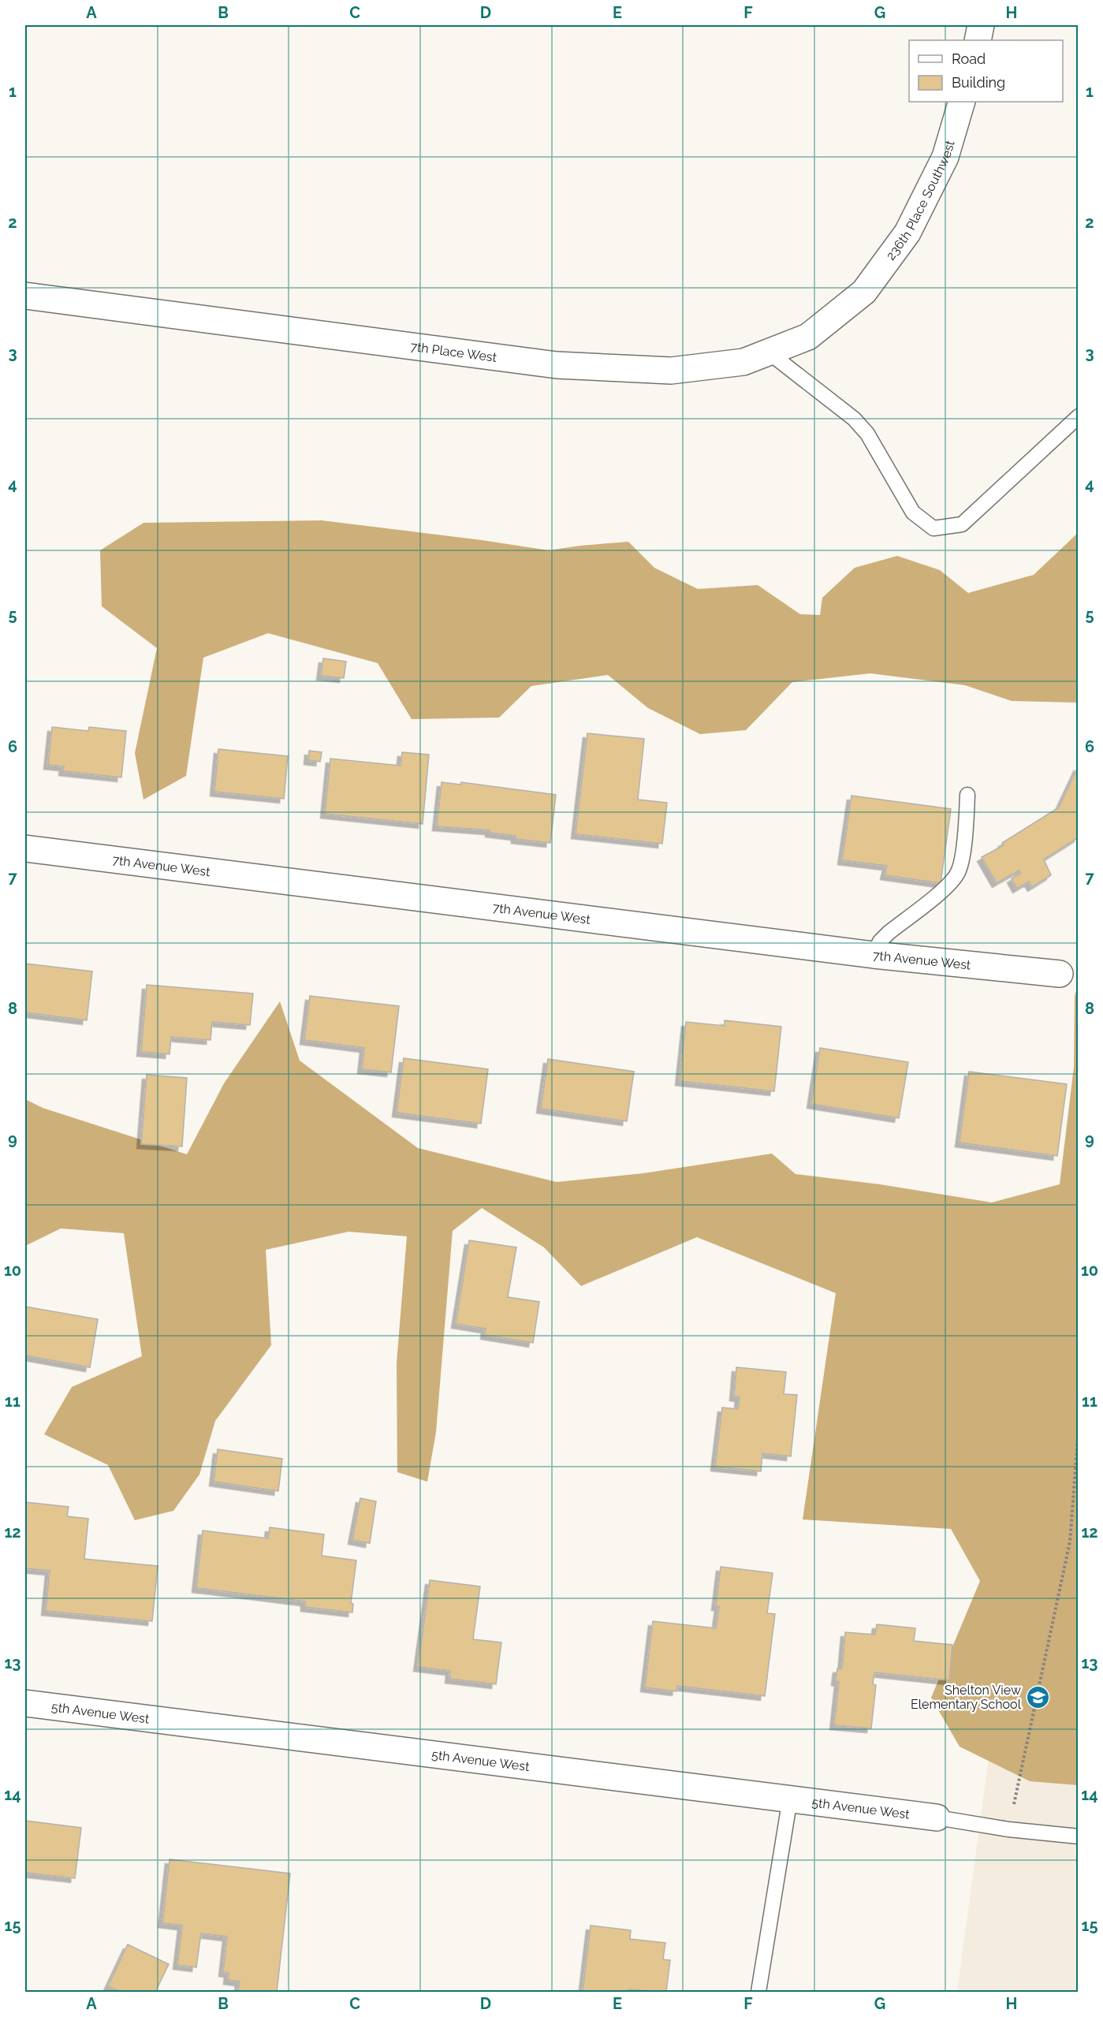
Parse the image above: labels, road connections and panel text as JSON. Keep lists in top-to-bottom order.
{
  "streets": {
    "street": [
      "236th Place Southwest",
      "7th Place West",
      "7th Avenue West",
      "5th Avenue West"
    ]
  },
  "crossings": [
    ["236th Place Southwest", "7th Place West"]
  ],
  "places": {
    "school or university": ["Shelton View Elementary School"]
  },
  "legend": ["Road", "Building"],
  "grid": {
    "columns": [
      "A",
      "B",
      "C",
      "D",
      "E",
      "F",
      "G",
      "H"
    ],
    "rows": [
      "1",
      "2",
      "3",
      "4",
      "5",
      "6",
      "7",
      "8",
      "9",
      "10",
      "11",
      "12",
      "13",
      "14",
      "15"
    ]
  }
}
